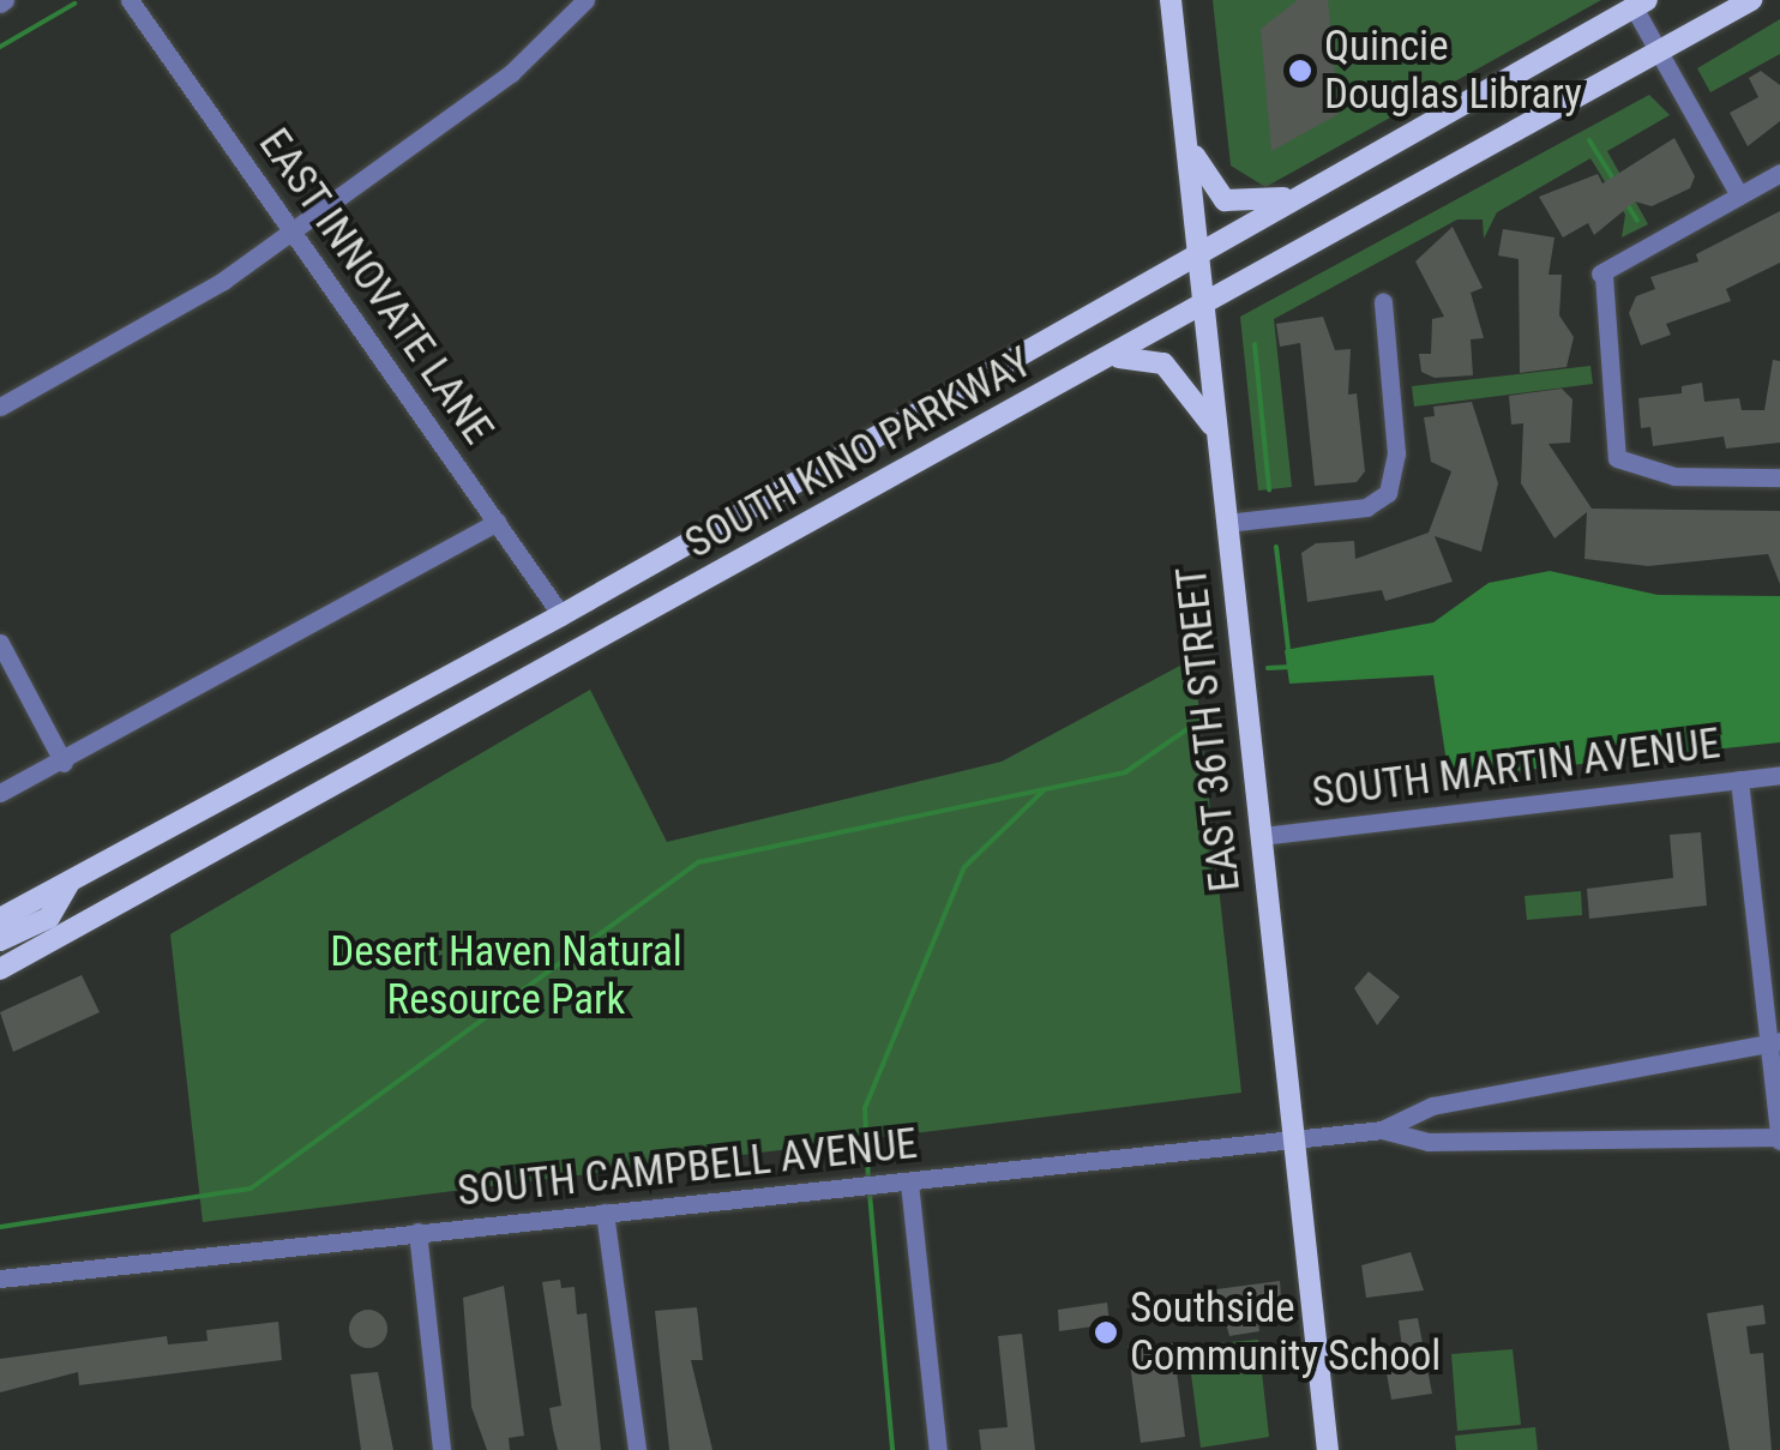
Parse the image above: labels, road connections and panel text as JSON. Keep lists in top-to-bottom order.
{
  "streets": {
    "main road": ["SOUTH KINO PARKWAY", "EAST 36TH STREET"],
    "street": ["EAST INNOVATE LANE", "SOUTH MARTIN AVENUE", "SOUTH CAMPBELL AVENUE"]
  },
  "crossings": [
    ["EAST INNOVATE LANE", "SOUTH KINO PARKWAY"],
    ["SOUTH KINO PARKWAY", "EAST 36TH STREET"],
    ["EAST 36TH STREET", "SOUTH MARTIN AVENUE"],
    ["EAST 36TH STREET", "SOUTH CAMPBELL AVENUE"]
  ],
  "parks": ["Desert Haven Natural Resource Park"],
  "places": ["Quincie Douglas Library", "Southside Community School"]
}
